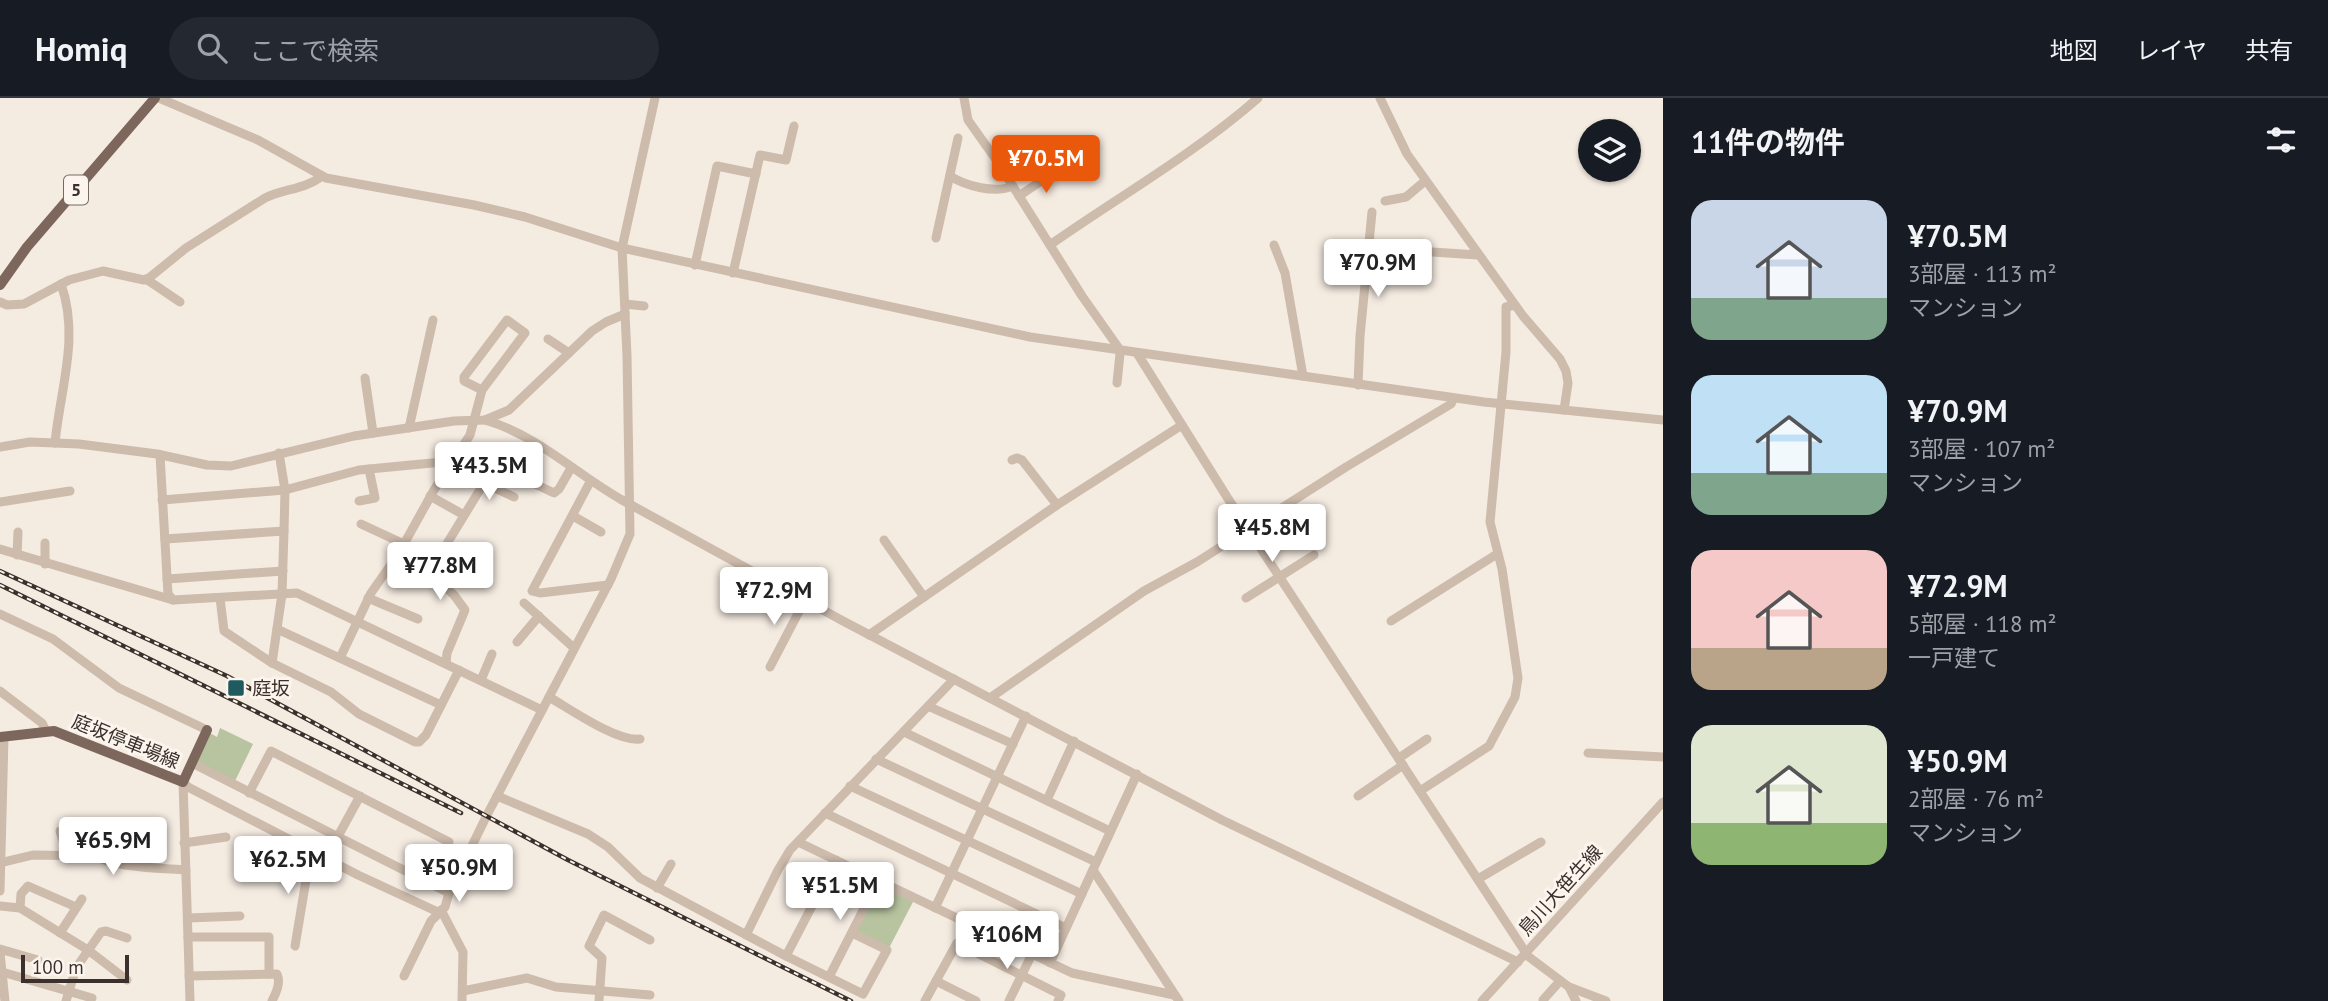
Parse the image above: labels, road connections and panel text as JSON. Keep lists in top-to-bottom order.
{
  "streets": {
    "main road": ["5", "庭坂停車場線"],
    "street": ["鳥川大笹生線"]
  },
  "places": {
    "transit": ["庭坂"]
  },
  "scale_bar": "100 m",
  "page": {
    "header": "Homiq",
    "search": "ここで検索",
    "nav": ["地図", "レイヤ", "共有"],
    "heading": "11件の物件",
    "price": [
      "¥70.5M",
      "¥70.9M",
      "¥43.5M",
      "¥45.8M",
      "¥77.8M",
      "¥72.9M",
      "¥65.9M",
      "¥62.5M",
      "¥50.9M",
      "¥51.5M",
      "¥106M"
    ],
    "list": [
      {
        "name": "¥70.5M",
        "note": "3部屋 · 113 m² · マンション"
      },
      {
        "name": "¥70.9M",
        "note": "3部屋 · 107 m² · マンション"
      },
      {
        "name": "¥72.9M",
        "note": "5部屋 · 118 m² · 一戸建て"
      },
      {
        "name": "¥50.9M",
        "note": "2部屋 · 76 m² · マンション"
      }
    ],
    "scale": "100 m"
  }
}
